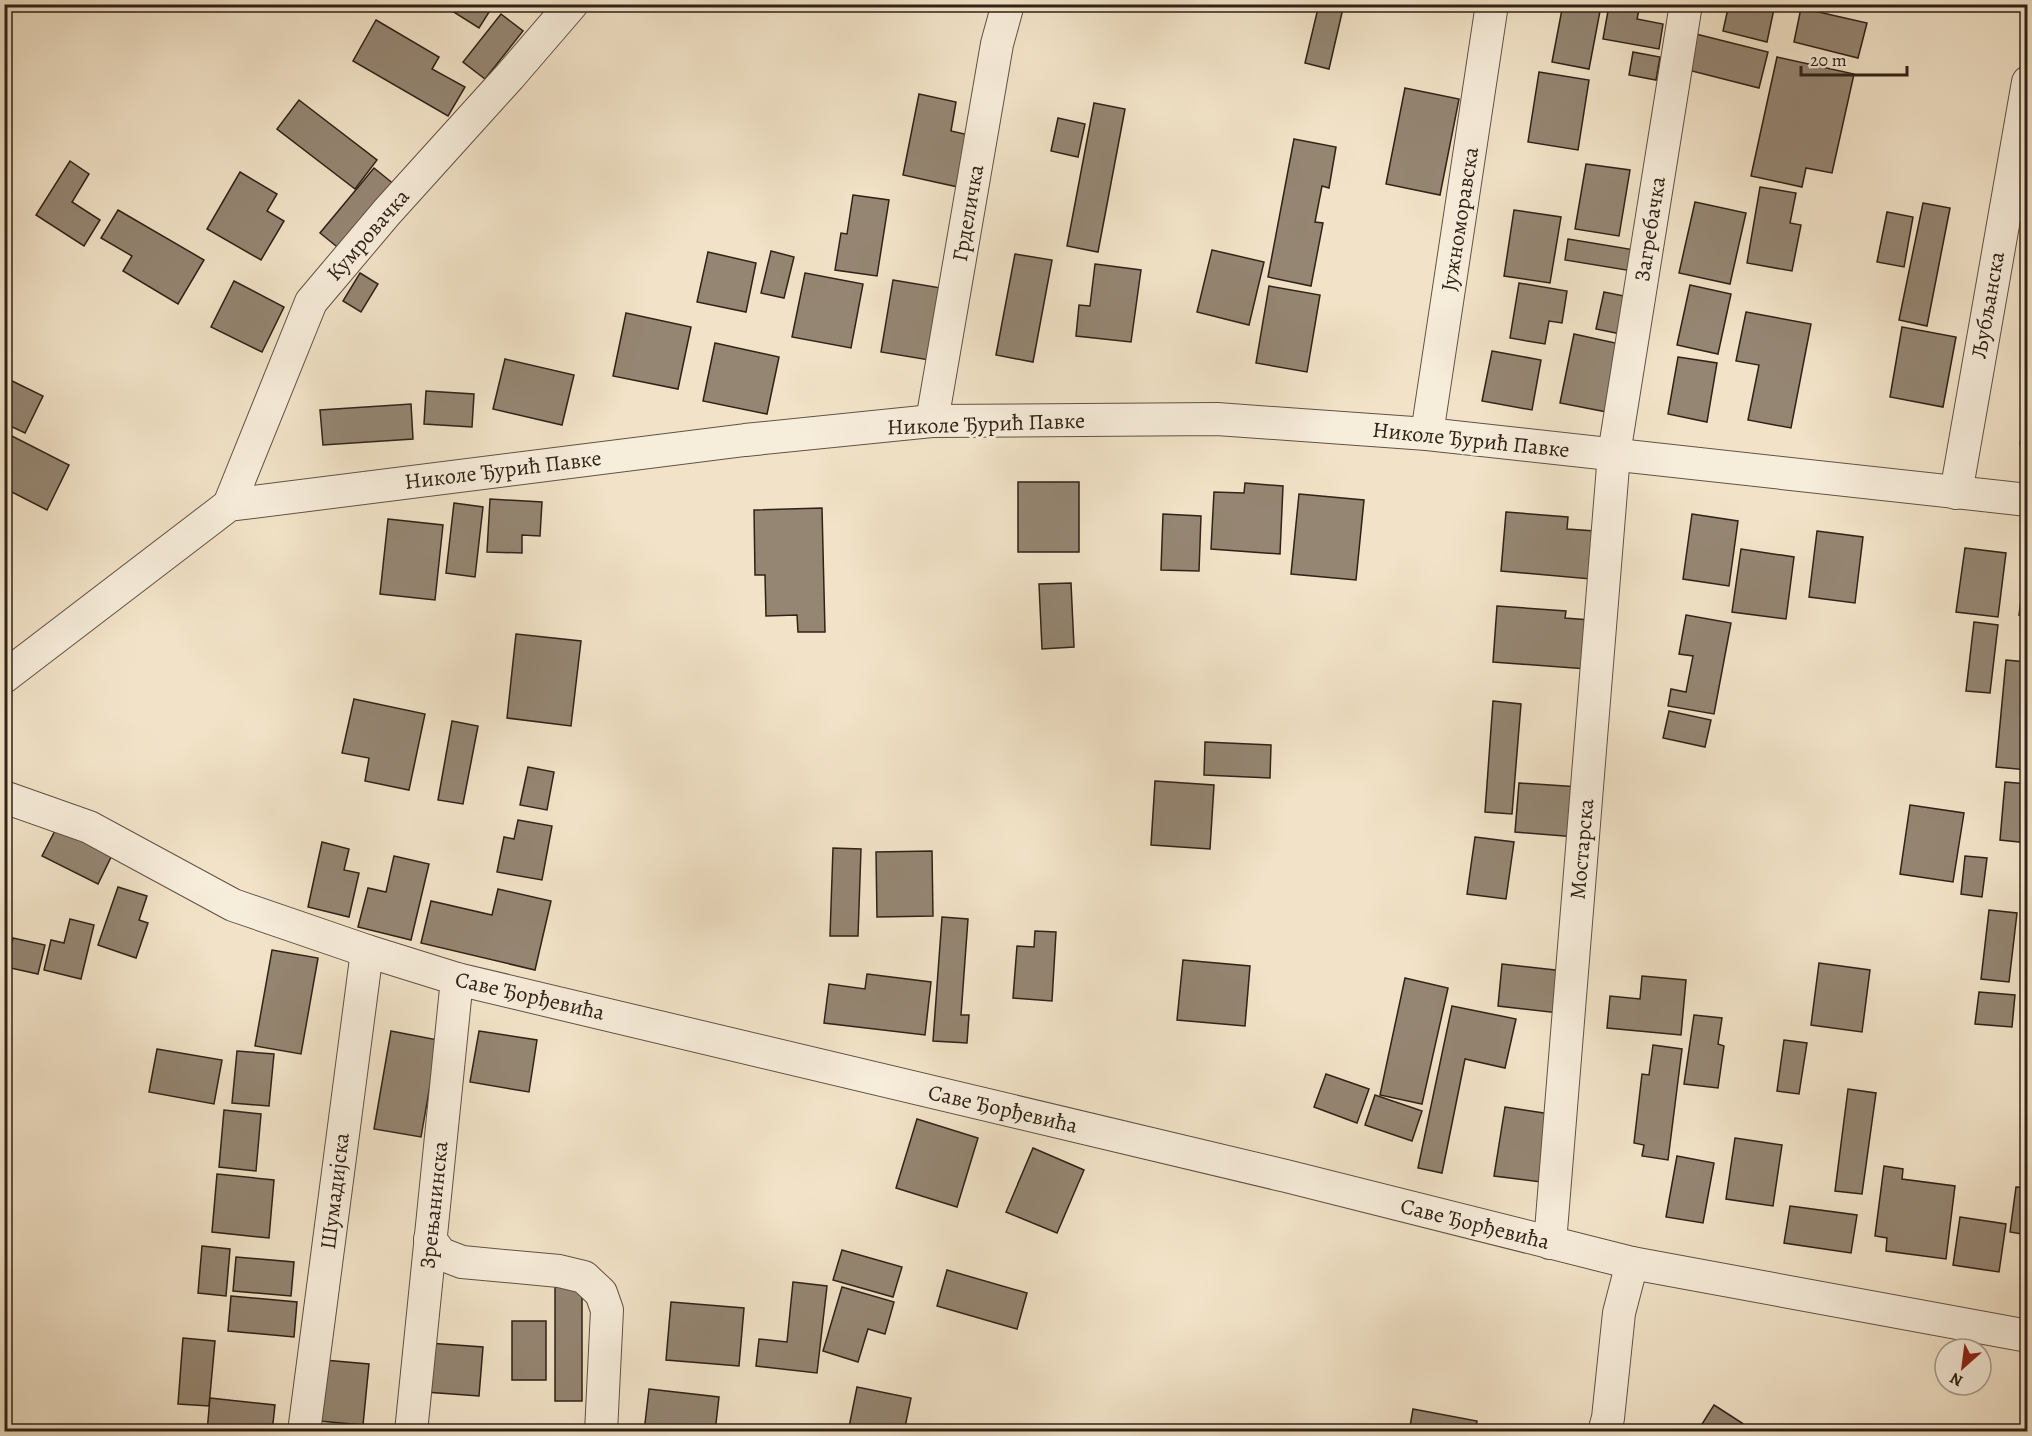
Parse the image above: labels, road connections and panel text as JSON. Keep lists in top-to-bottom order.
{
  "streets": {
    "street": [
      "Грделичка",
      "Јужноморавска",
      "Загребачка",
      "Кумровачка",
      "Љубљанска",
      "Николе Ђурић Павке",
      "Мостарска",
      "Саве Ђорђевића",
      "Шумадијска",
      "Зрењанинска"
    ]
  },
  "crossings": [
    ["Грделичка", "Николе Ђурић Павке"],
    ["Јужноморавска", "Николе Ђурић Павке"],
    ["Загребачка", "Николе Ђурић Павке"],
    ["Загребачка", "Мостарска"],
    ["Кумровачка", "Николе Ђурић Павке"],
    ["Љубљанска", "Николе Ђурић Павке"],
    ["Николе Ђурић Павке", "Мостарска"],
    ["Мостарска", "Саве Ђорђевића"],
    ["Саве Ђорђевића", "Шумадијска"],
    ["Саве Ђорђевића", "Зрењанинска"]
  ],
  "scale_bar": "20 m",
  "north": "bottom left"
}
